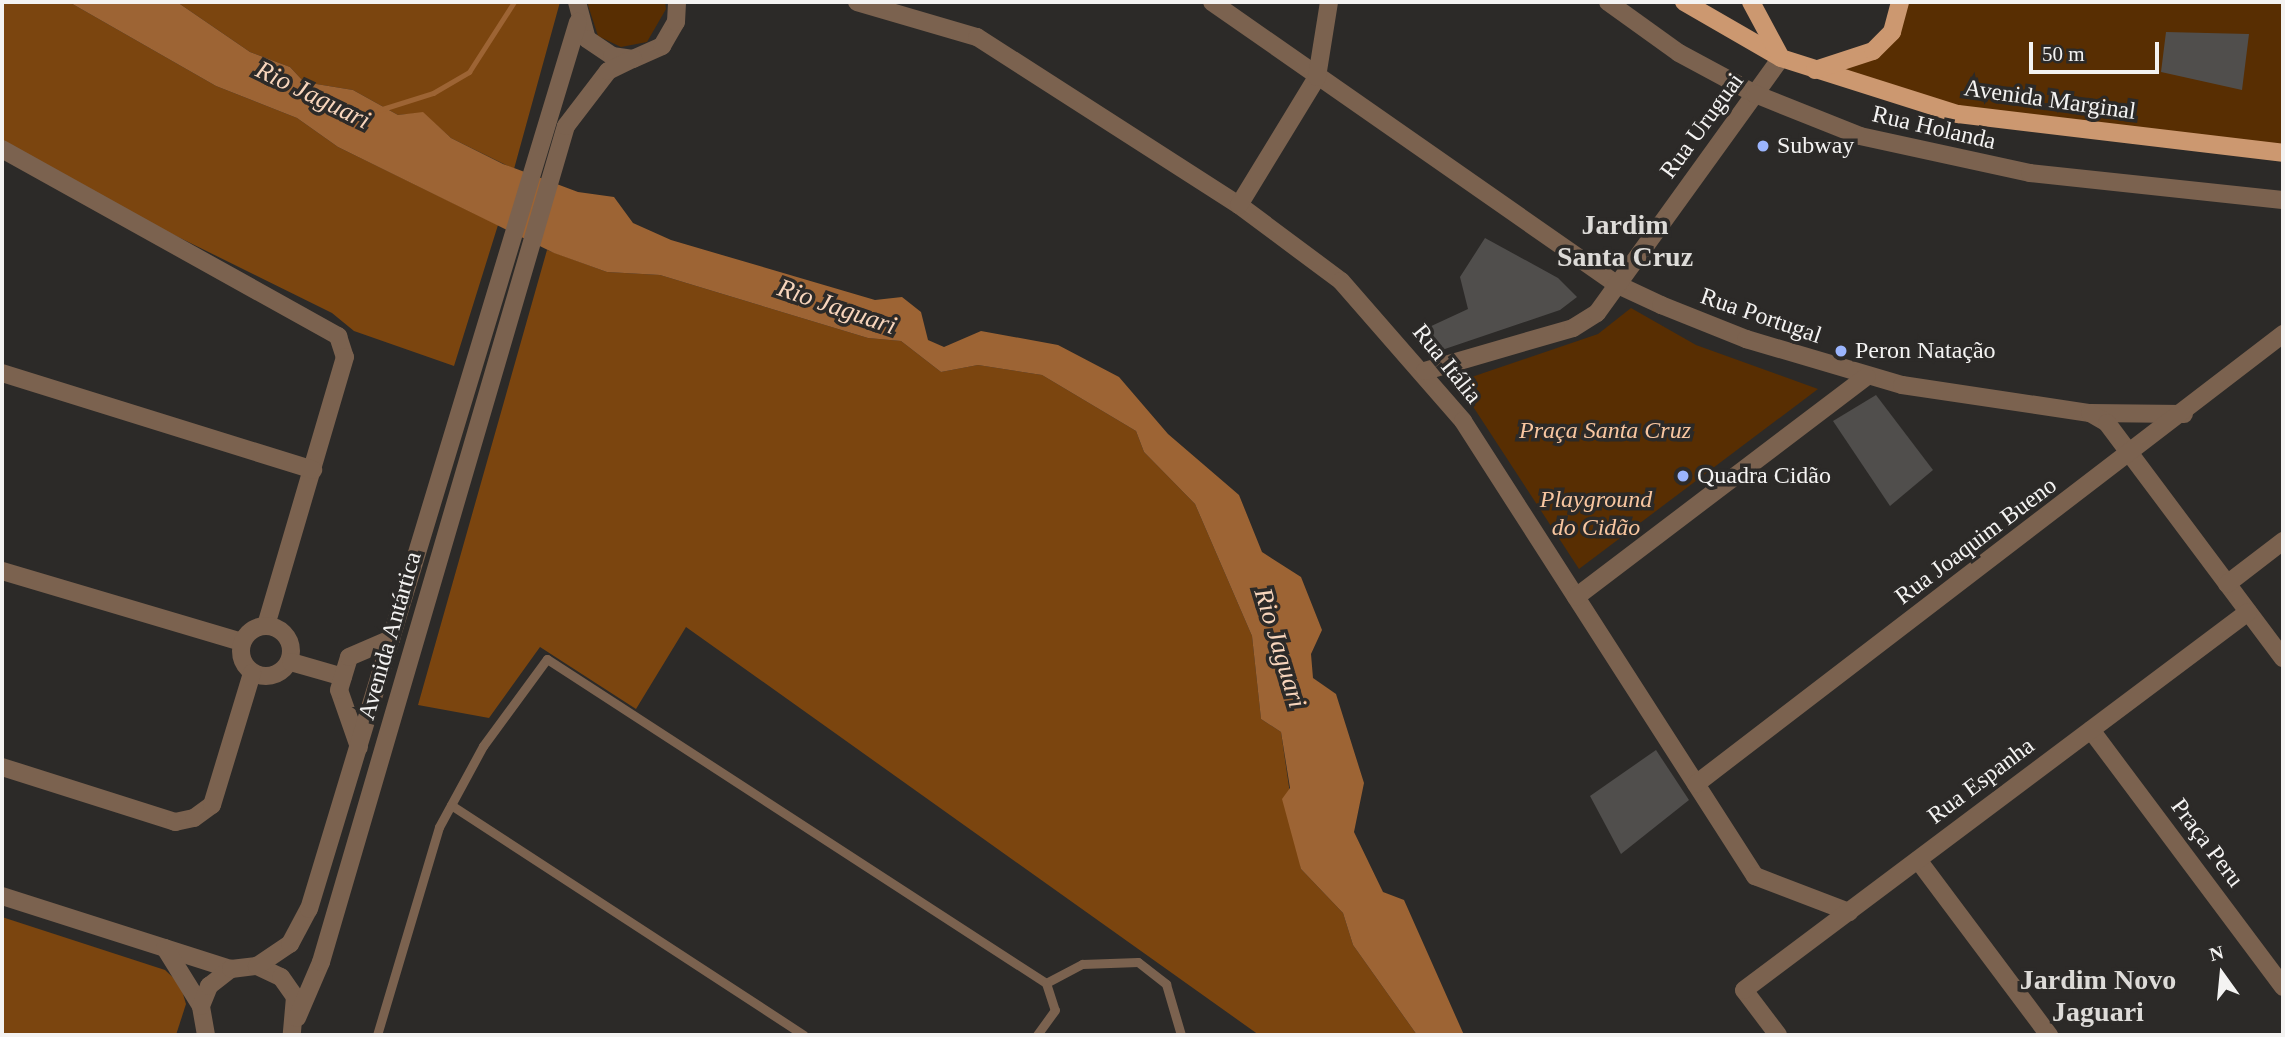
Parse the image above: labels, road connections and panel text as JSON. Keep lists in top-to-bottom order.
{
  "streets": {
    "main road": ["Avenida Marginal"],
    "street": [
      "Rua Uruguai",
      "Rua Holanda",
      "Rua Portugal",
      "Rua Itália",
      "Rua Joaquim Bueno",
      "Avenida Antártica",
      "Rua Espanha",
      "Praça Peru"
    ]
  },
  "crossings": [
    ["Avenida Marginal", "Rua Uruguai"],
    ["Rua Uruguai", "Rua Holanda"],
    ["Rua Uruguai", "Rua Portugal"],
    ["Rua Uruguai", "Rua Itália"],
    ["Rua Portugal", "Rua Joaquim Bueno"],
    ["Rua Itália", "Rua Joaquim Bueno"],
    ["Rua Itália", "Rua Espanha"],
    ["Rua Espanha", "Praça Peru"]
  ],
  "districts": ["Jardim Santa Cruz", "Jardim Novo Jaguari"],
  "water": ["Rio Jaguari"],
  "parks": ["Praça Santa Cruz", "Playground do Cidão"],
  "places": ["Subway", "Peron Natação", "Quadra Cidão"],
  "scale_bar": "50 m",
  "north": "top"
}
